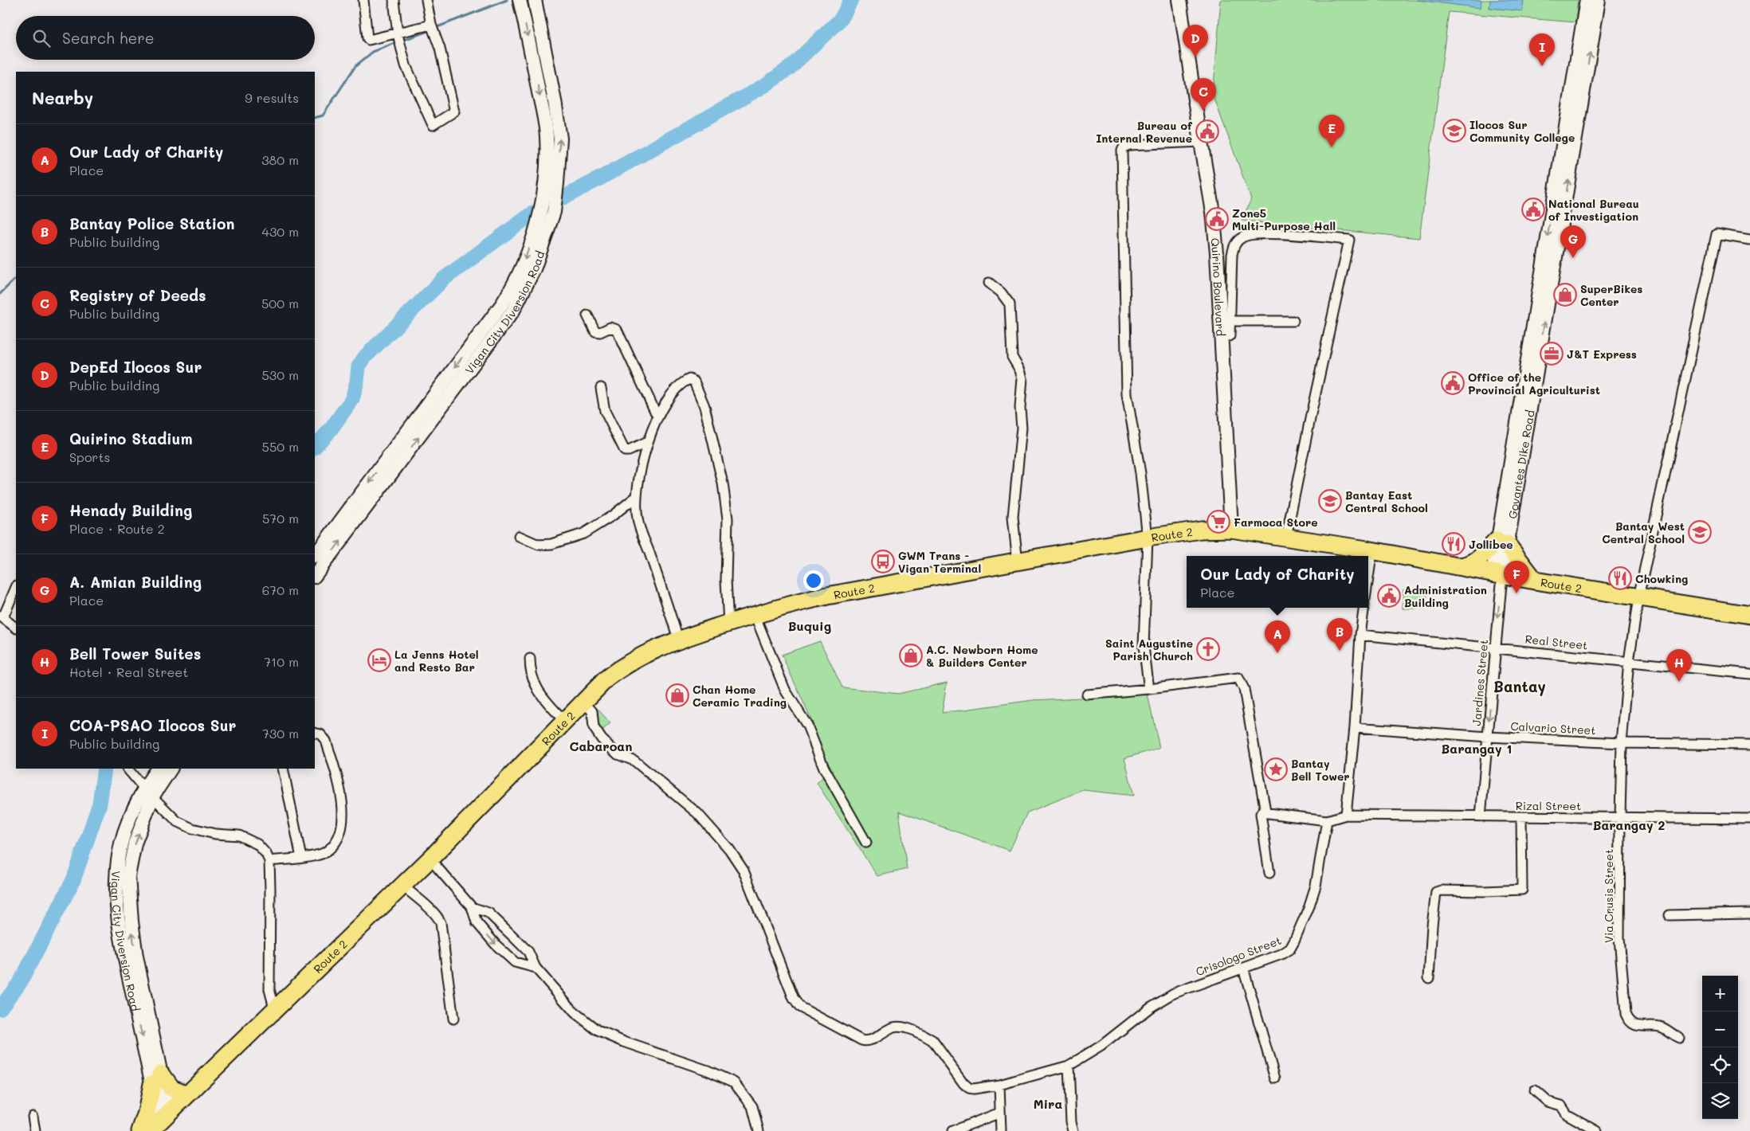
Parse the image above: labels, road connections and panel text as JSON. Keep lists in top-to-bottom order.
{
  "streets": {
    "highway": ["Route 2"],
    "main road": ["Quirino Boulevard", "Vigan City Diversion Road", "Govantes Dike Road"],
    "street": [
      "Real Street",
      "Jardines Street",
      "Calvario Street",
      "Rizal Street",
      "Via Crusis Street",
      "Crisologo Street"
    ]
  },
  "crossings": [
    ["Quirino Boulevard", "Route 2"],
    ["Vigan City Diversion Road", "Route 2"],
    ["Govantes Dike Road", "Route 2"],
    ["Govantes Dike Road", "Jardines Street"],
    ["Route 2", "Jardines Street"],
    ["Route 2", "Via Crusis Street"],
    ["Route 2", "Crisologo Street"],
    ["Real Street", "Jardines Street"],
    ["Real Street", "Via Crusis Street"],
    ["Jardines Street", "Calvario Street"],
    ["Jardines Street", "Rizal Street"],
    ["Calvario Street", "Via Crusis Street"],
    ["Rizal Street", "Via Crusis Street"]
  ],
  "one_way": ["Jardines Street"],
  "districts": [
    "Buquig",
    "Bantay",
    "Cabaroan",
    "Barangay 1",
    "Barangay 2",
    "Mira"
  ],
  "places": {
    "school or university": ["Ilocos Sur Community College", "Bantay East Central School", "Bantay West Central School"],
    "public building": [
      "Bureau of Internal Revenue",
      "National Bureau of Investigation",
      "Zone5 Multi-Purpose Hall",
      "Office of the Provincial Agriculturist",
      "Administration Building"
    ],
    "shop": ["SuperBikes Center", "A.C. Newborn Home & Builders Center", "Chan Home Ceramic Trading"],
    "office": ["J&T Express"],
    "supermarket": ["Farmoca Store"],
    "restaurant": ["Jollibee", "Chowking"],
    "bus stop": ["GWM Trans - Vigan Terminal"],
    "church": ["Saint Augustine Parish Church"],
    "hotel": ["La Jenns Hotel and Resto Bar"],
    "place": ["Bantay Bell Tower"]
  },
  "page": {
    "search": "Search here",
    "pins": [
      "D",
      "I",
      "C",
      "E",
      "G",
      "F",
      "B",
      "A",
      "H"
    ],
    "heading": ["Nearby", "9 results"],
    "list": [
      {
        "mark": "A",
        "name": "Our Lady of Charity",
        "note": "Place",
        "value": "380 m"
      },
      {
        "mark": "B",
        "name": "Bantay Police Station",
        "note": "Public building",
        "value": "430 m"
      },
      {
        "mark": "C",
        "name": "Registry of Deeds",
        "note": "Public building",
        "value": "500 m"
      },
      {
        "mark": "D",
        "name": "DepEd Ilocos Sur",
        "note": "Public building",
        "value": "530 m"
      },
      {
        "mark": "E",
        "name": "Quirino Stadium",
        "note": "Sports",
        "value": "550 m"
      },
      {
        "mark": "F",
        "name": "Henady Building",
        "note": "Place · Route 2",
        "value": "570 m"
      },
      {
        "mark": "G",
        "name": "A. Amian Building",
        "note": "Place",
        "value": "670 m"
      },
      {
        "mark": "H",
        "name": "Bell Tower Suites",
        "note": "Hotel · Real Street",
        "value": "710 m"
      },
      {
        "mark": "I",
        "name": "COA-PSAO Ilocos Sur",
        "note": "Public building",
        "value": "730 m"
      }
    ],
    "popup": ["Our Lady of Charity", "Place"],
    "map_buttons": ["+", "−"]
  }
}
